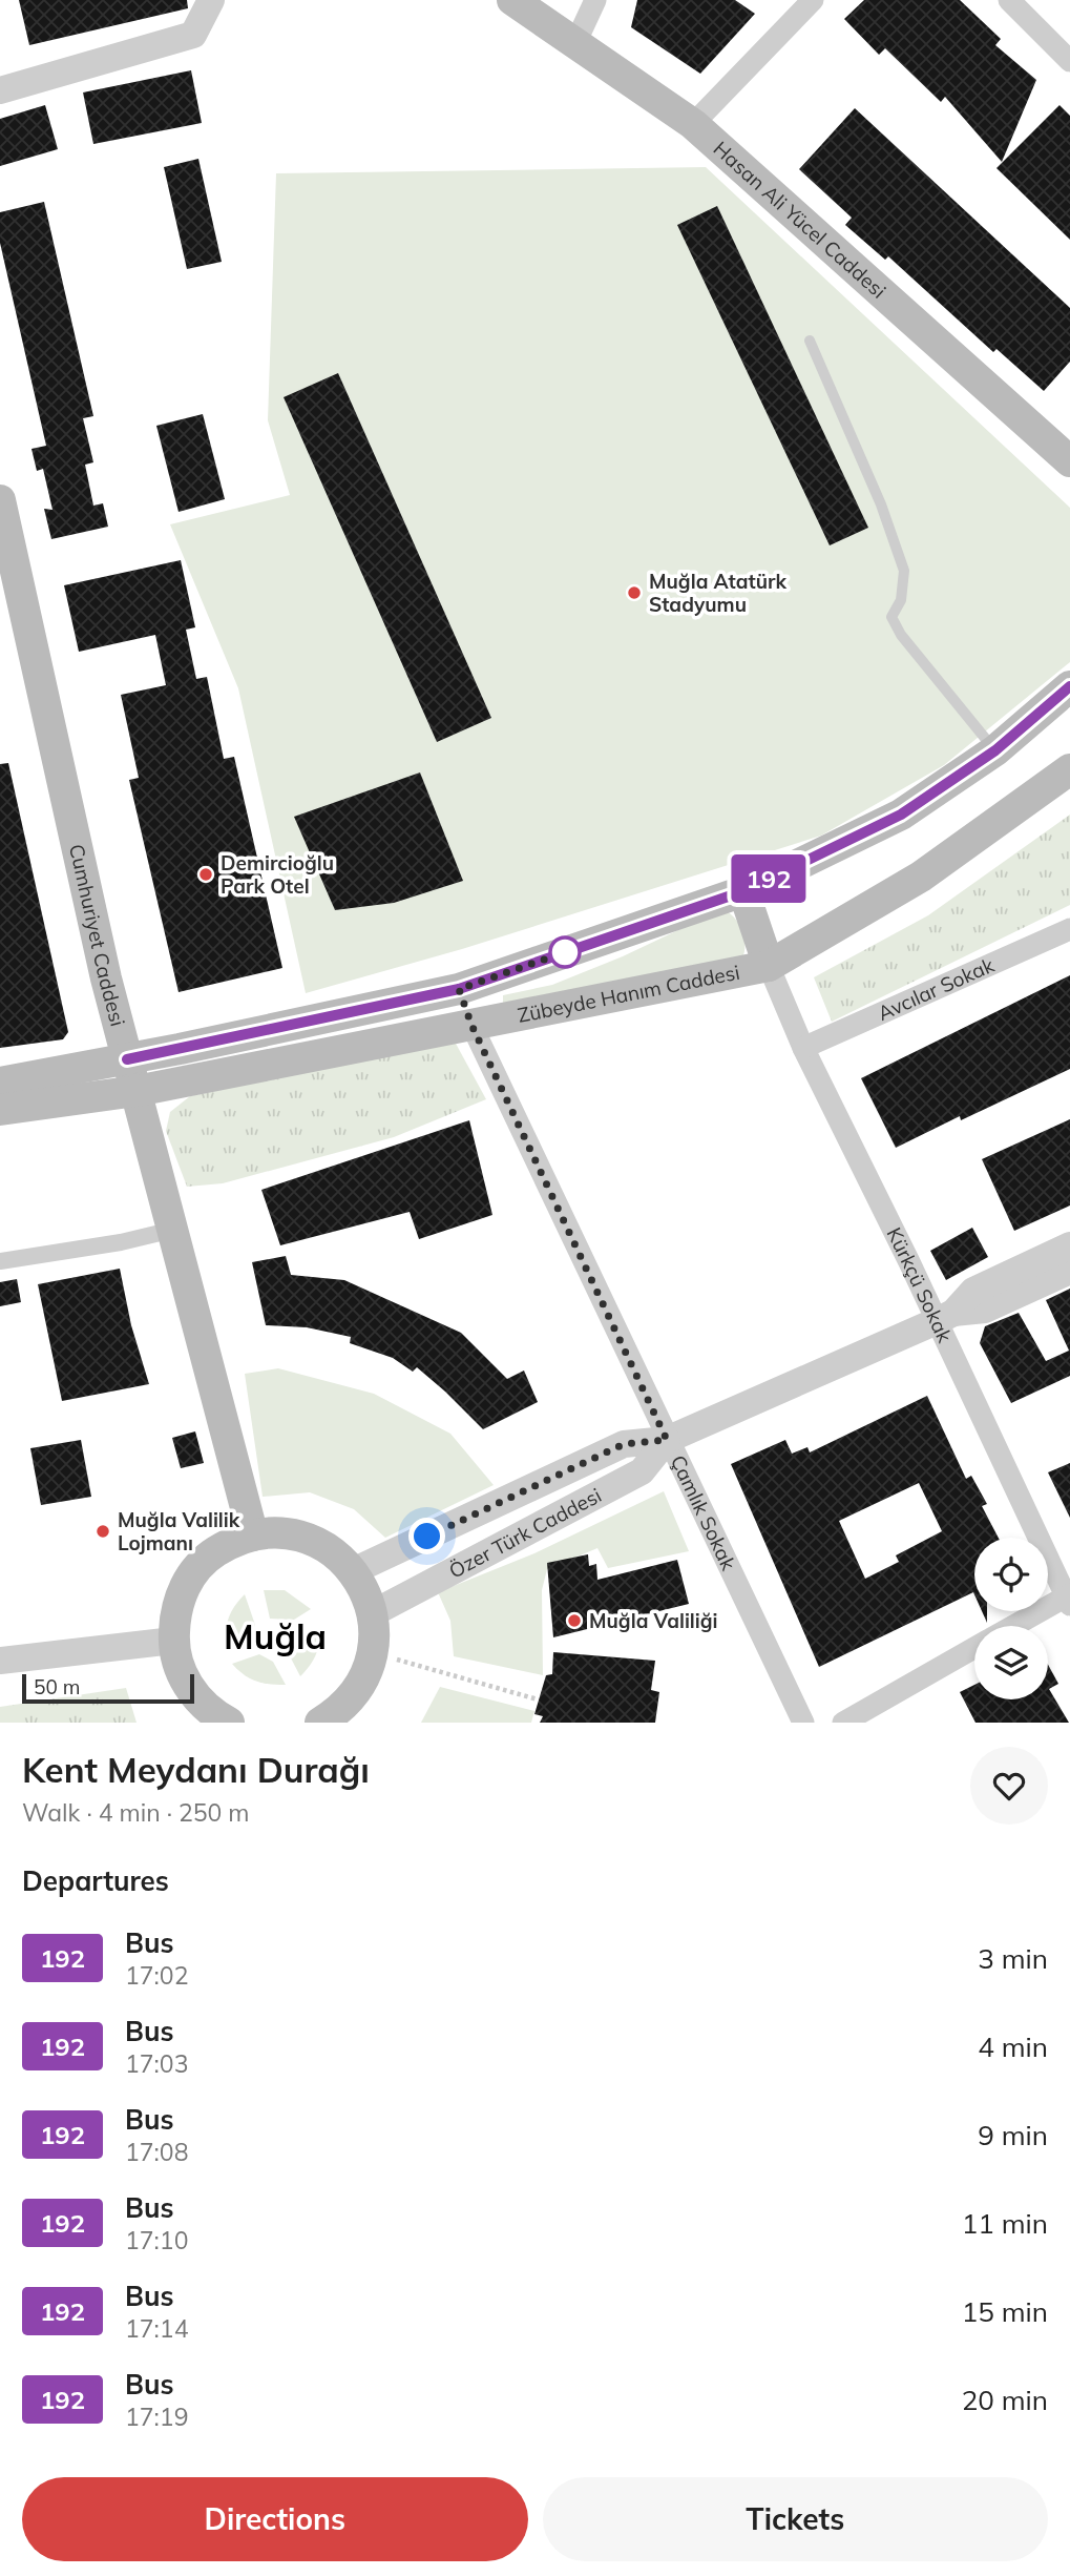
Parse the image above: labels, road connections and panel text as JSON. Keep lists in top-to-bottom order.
{
  "streets": {
    "main road": ["Hasan Ali Yücel Caddesi", "Cumhuriyet Caddesi", "Zübeyde Hanım Caddesi"],
    "street": [
      "Avcılar Sokak",
      "Kürkçü Sokak",
      "Çamlık Sokak",
      "Özer Türk Caddesi"
    ]
  },
  "crossings": [
    ["Cumhuriyet Caddesi", "Zübeyde Hanım Caddesi"],
    ["Avcılar Sokak", "Kürkçü Sokak"],
    ["Zübeyde Hanım Caddesi", "Kürkçü Sokak"],
    ["Zübeyde Hanım Caddesi", "Çamlık Sokak"],
    ["Kürkçü Sokak", "Özer Türk Caddesi"],
    ["Çamlık Sokak", "Özer Türk Caddesi"]
  ],
  "districts": ["Muğla"],
  "places": [
    "Muğla Atatürk Stadyumu",
    "Demircioğlu Park Otel",
    "Muğla Valilik Lojmanı",
    "Muğla Valiliği"
  ],
  "lines": ["bus line 192"],
  "scale_bar": "50 m",
  "page": {
    "on_map": "192",
    "scale": "50 m",
    "heading": [
      ["Kent Meydanı Durağı", "Walk · 4 min · 250 m"],
      "Departures"
    ],
    "list": [
      {
        "mark": "192",
        "name": "Bus",
        "note": "17:02",
        "value": "3 min"
      },
      {
        "mark": "192",
        "name": "Bus",
        "note": "17:03",
        "value": "4 min"
      },
      {
        "mark": "192",
        "name": "Bus",
        "note": "17:08",
        "value": "9 min"
      },
      {
        "mark": "192",
        "name": "Bus",
        "note": "17:10",
        "value": "11 min"
      },
      {
        "mark": "192",
        "name": "Bus",
        "note": "17:14",
        "value": "15 min"
      },
      {
        "mark": "192",
        "name": "Bus",
        "note": "17:19",
        "value": "20 min"
      }
    ],
    "buttons": ["Directions", "Tickets"]
  }
}
